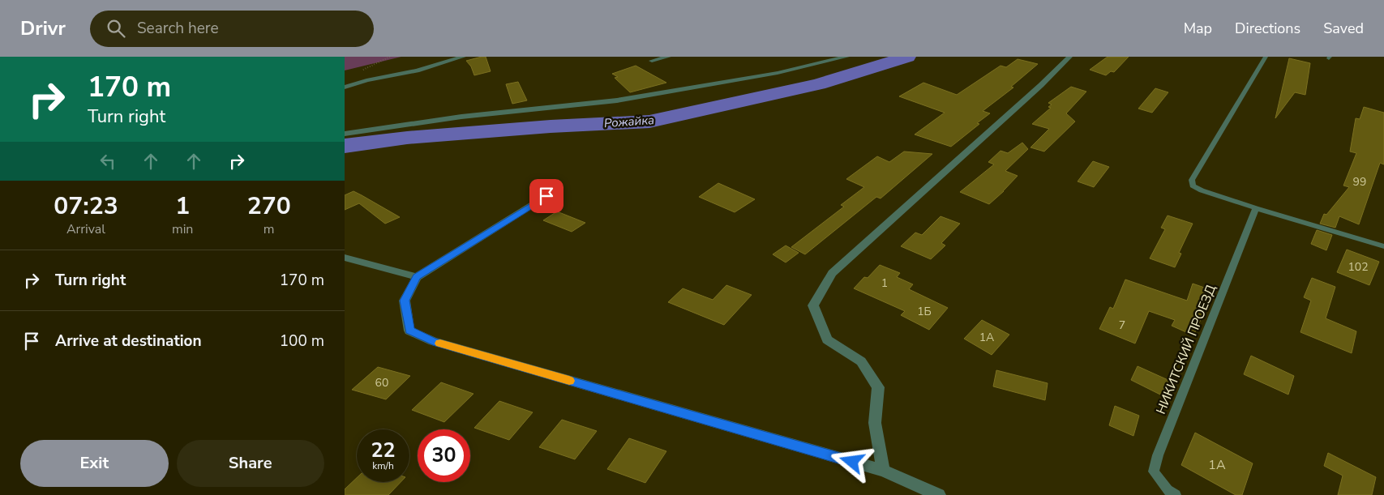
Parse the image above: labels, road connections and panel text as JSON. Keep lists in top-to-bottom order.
{
  "streets": {
    "lane": ["НИКИТСКИЙ ПРОЕЗД"]
  },
  "water": ["Рожайка"],
  "house_numbers": [
    "99",
    "102",
    "1",
    "1Б",
    "7",
    "1А",
    "60",
    "1А"
  ],
  "page": {
    "header": "Drivr",
    "search": "Search here",
    "nav": ["Map", "Directions", "Saved"],
    "turn": ["170 m", "Turn right"],
    "eta": [
      "07:23",
      "Arrival",
      "1",
      "min",
      "270",
      "m"
    ],
    "list": [
      {
        "name": "Turn right",
        "value": "170 m"
      },
      {
        "name": "Arrive at destination",
        "value": "100 m"
      }
    ],
    "speed": "22 km/h",
    "limit": "30",
    "buttons": ["Exit", "Share"]
  }
}
